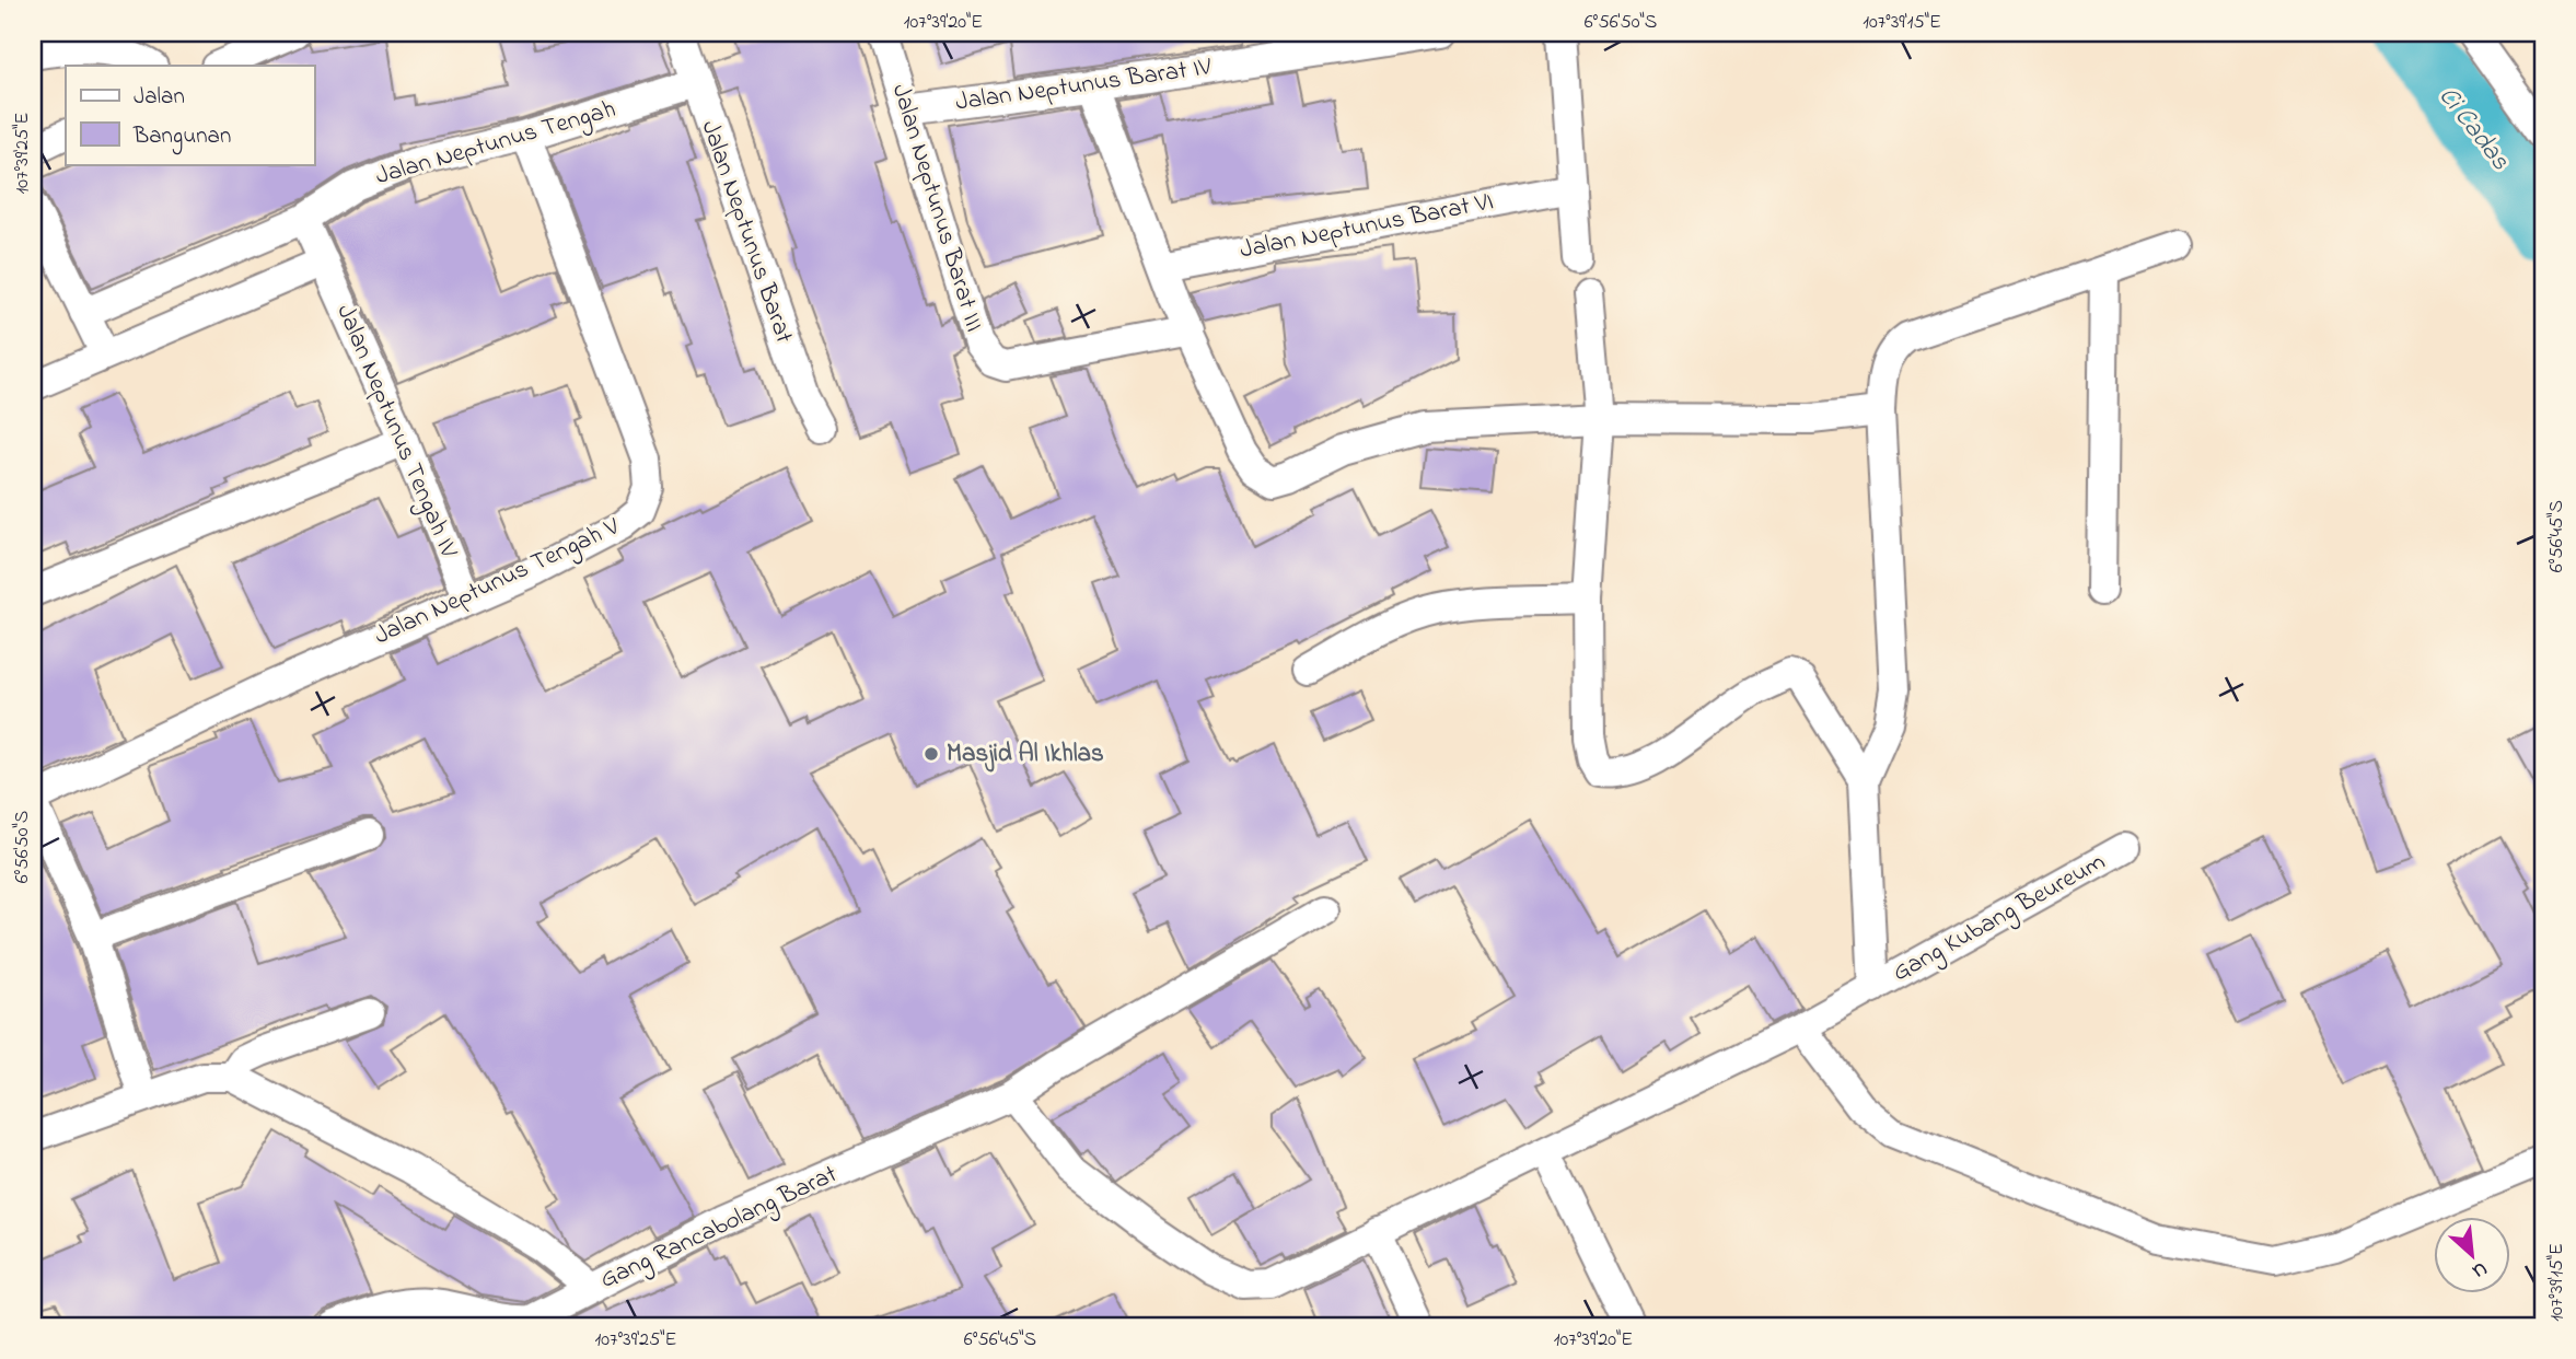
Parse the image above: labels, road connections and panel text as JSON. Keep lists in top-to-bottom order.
{
  "streets": {
    "street": [
      "Jalan Neptunus Barat IV",
      "Jalan Neptunus Tengah",
      "Jalan Neptunus Barat III",
      "Jalan Neptunus Barat VI",
      "Jalan Neptunus Barat",
      "Jalan Neptunus Tengah IV",
      "Jalan Neptunus Tengah V",
      "Gang Kubang Beureum",
      "Gang Rancabolang Barat"
    ]
  },
  "crossings": [
    ["Jalan Neptunus Barat IV", "Jalan Neptunus Barat III"],
    ["Jalan Neptunus Tengah", "Jalan Neptunus Barat"],
    ["Jalan Neptunus Tengah", "Jalan Neptunus Tengah V"],
    ["Jalan Neptunus Tengah IV", "Jalan Neptunus Tengah V"],
    ["Gang Kubang Beureum", "Gang Rancabolang Barat"]
  ],
  "water": ["Ci Cadas"],
  "places": ["Masjid Al Ikhlas"],
  "legend": ["Jalan", "Bangunan"],
  "north": "bottom right",
  "coordinates": [
    "107°39'20\"E",
    "6°56'50\"S",
    "107°39'15\"E",
    "107°39'25\"E",
    "6°56'45\"S"
  ]
}
